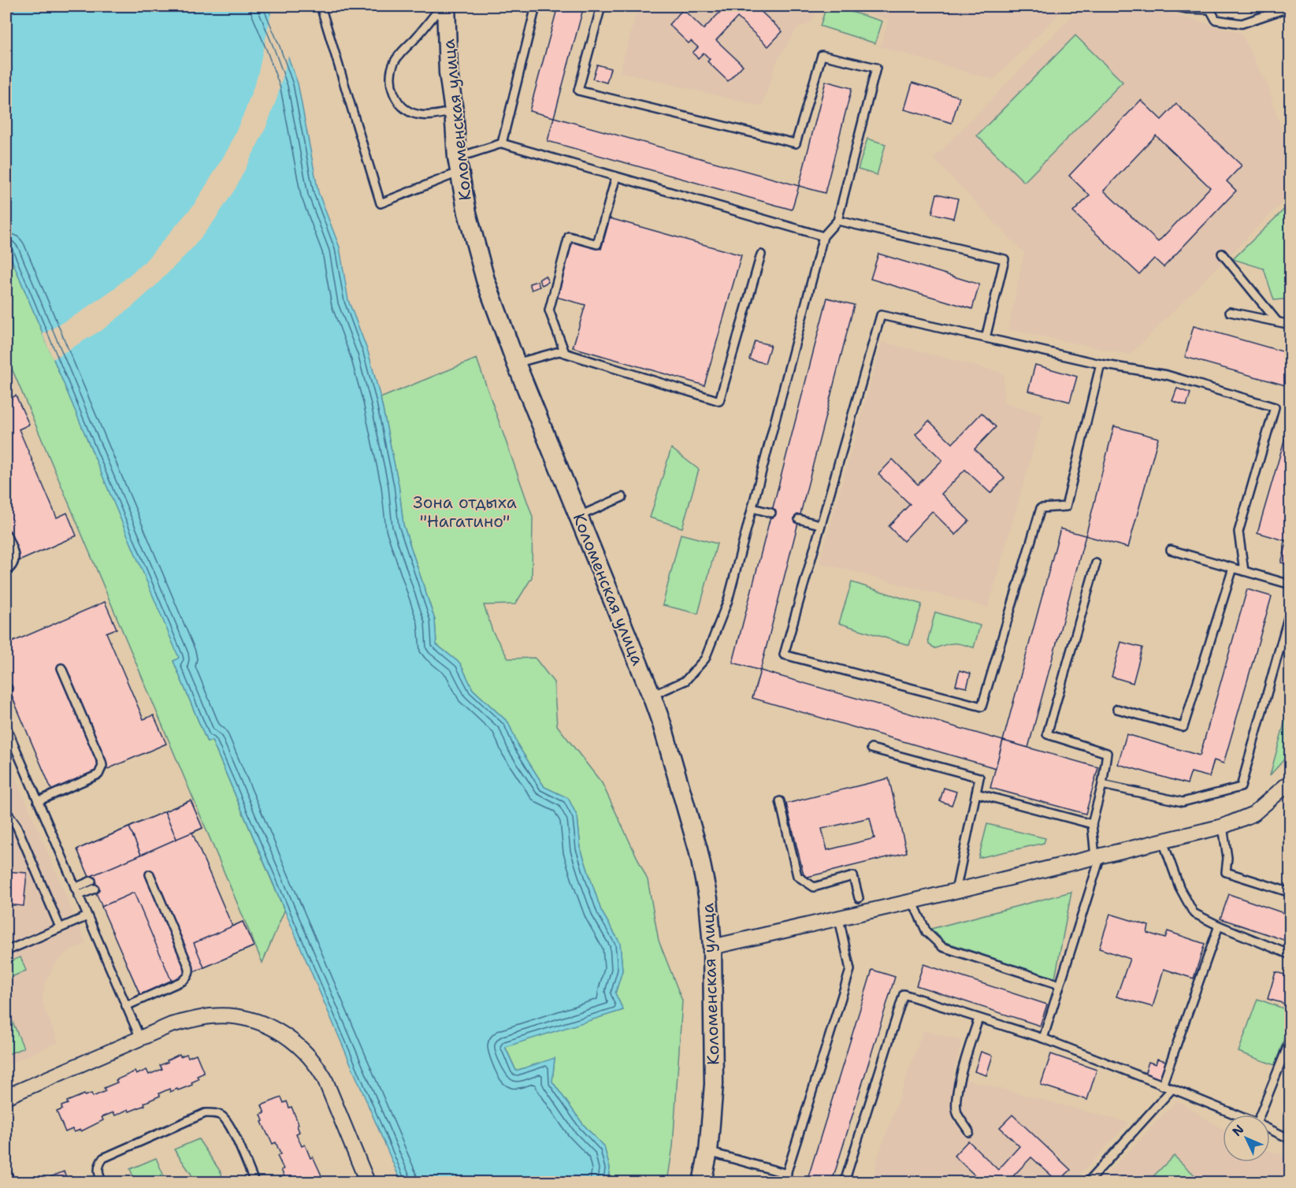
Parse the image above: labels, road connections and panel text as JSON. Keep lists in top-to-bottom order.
{
  "streets": {
    "street": ["Коломенская улица"]
  },
  "parks": ["Зона отдыха \"Нагатино\""],
  "north": "top left"
}
